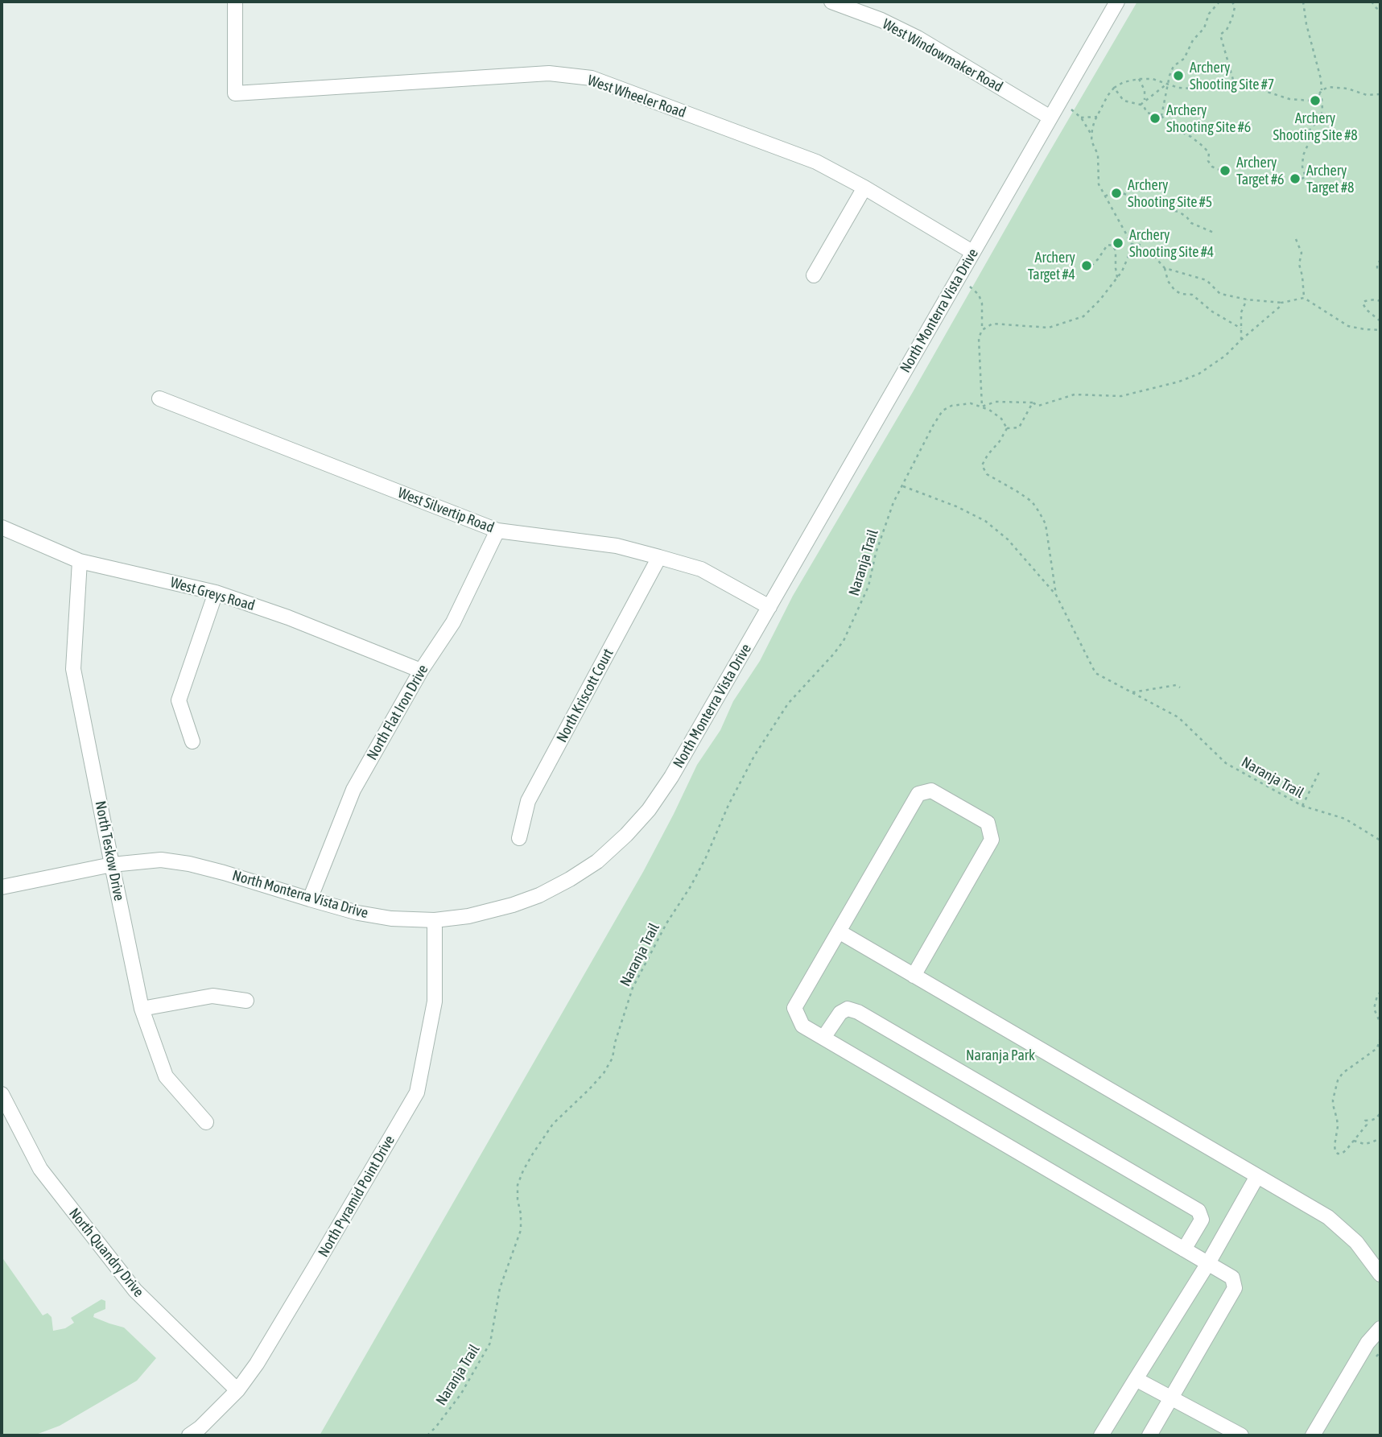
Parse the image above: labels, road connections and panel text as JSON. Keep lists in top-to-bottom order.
{
  "streets": {
    "street": [
      "West Windowmaker Road",
      "West Wheeler Road",
      "North Monterra Vista Drive",
      "West Silvertip Road",
      "West Greys Road",
      "North Kriscott Court",
      "North Flat Iron Drive",
      "North Teskow Drive",
      "North Pyramid Point Drive",
      "North Quandry Drive"
    ],
    "path": ["Naranja Trail"]
  },
  "crossings": [
    ["West Windowmaker Road", "North Monterra Vista Drive"],
    ["West Wheeler Road", "North Monterra Vista Drive"],
    ["North Monterra Vista Drive", "West Silvertip Road"],
    ["North Monterra Vista Drive", "North Flat Iron Drive"],
    ["North Monterra Vista Drive", "North Teskow Drive"],
    ["North Monterra Vista Drive", "North Pyramid Point Drive"],
    ["West Silvertip Road", "North Kriscott Court"],
    ["West Silvertip Road", "North Flat Iron Drive"],
    ["West Greys Road", "North Flat Iron Drive"],
    ["West Greys Road", "North Teskow Drive"],
    ["North Pyramid Point Drive", "North Quandry Drive"]
  ],
  "parks": ["Naranja Park"],
  "places": [
    "Archery Shooting Site #7",
    "Archery Shooting Site #8",
    "Archery Shooting Site #6",
    "Archery Target #6",
    "Archery Target #8",
    "Archery Shooting Site #5",
    "Archery Shooting Site #4",
    "Archery Target #4"
  ]
}
